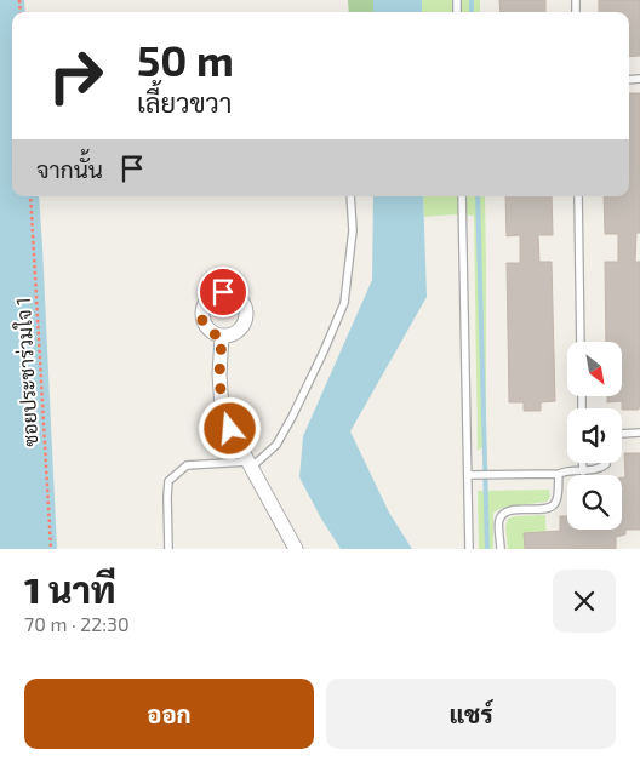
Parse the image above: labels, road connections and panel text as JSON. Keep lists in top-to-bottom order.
{
  "streets": {
    "path": ["ซอยประชาร่วมใจ 1"]
  },
  "north": "bottom right",
  "page": {
    "turn": ["50 m", "เลี้ยวขวา"],
    "then": "จากนั้น",
    "heading": ["1 นาที", "70 m · 22:30"],
    "buttons": ["ออก", "แชร์"]
  }
}
